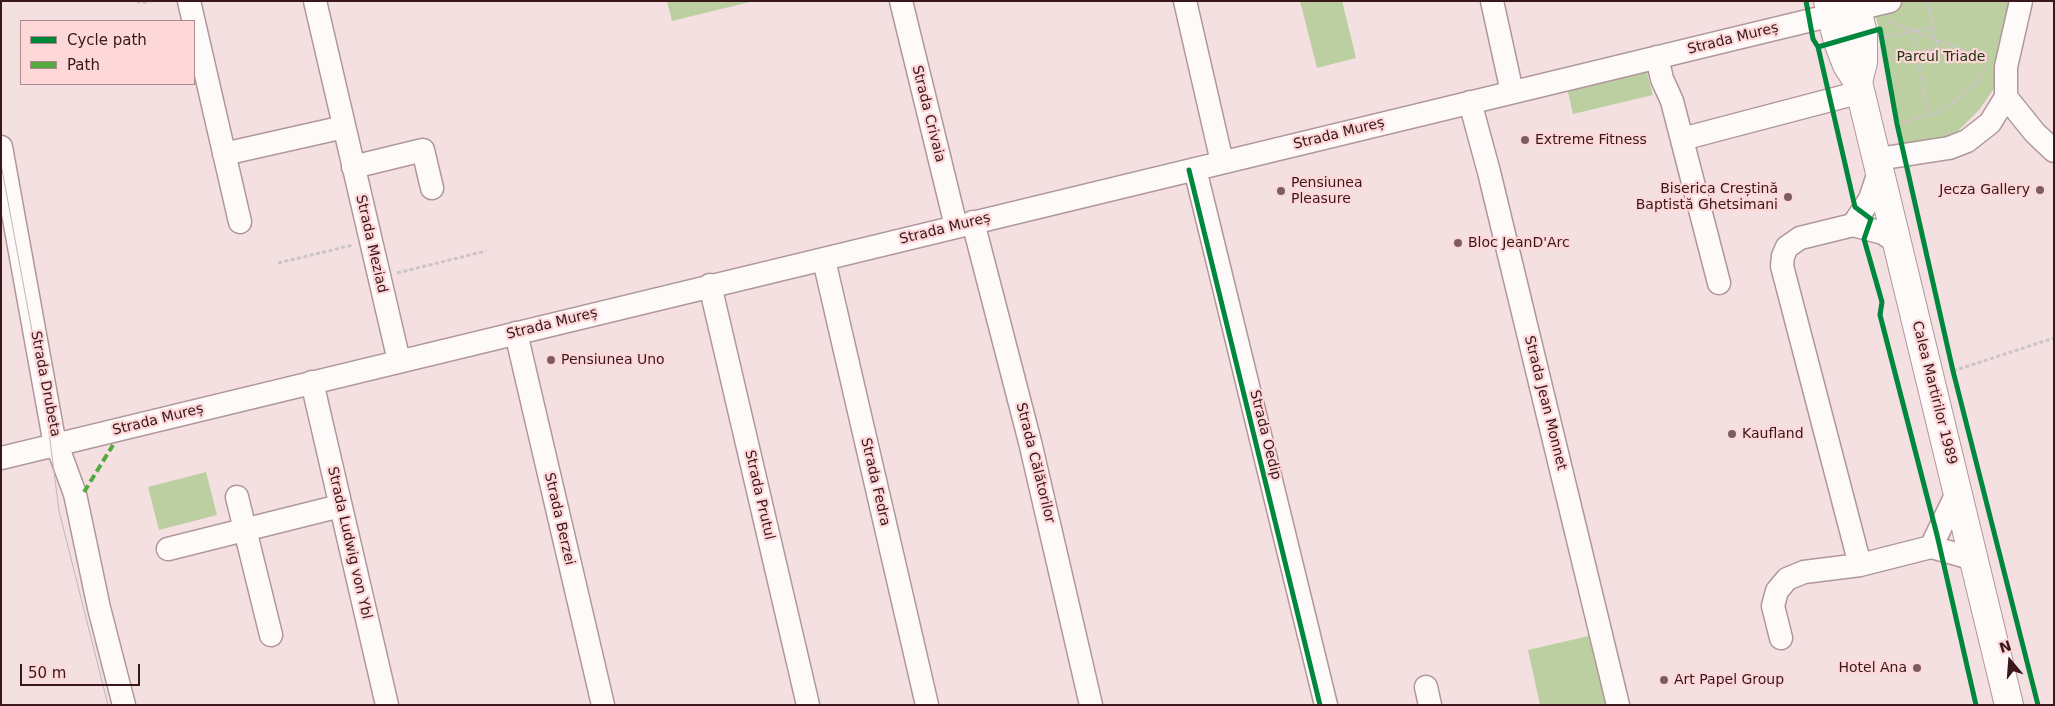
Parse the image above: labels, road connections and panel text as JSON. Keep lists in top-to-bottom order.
{
  "streets": {
    "main road": ["Calea Martirilor 1989"],
    "street": [
      "Strada Mureș",
      "Strada Crivaia",
      "Strada Meziad",
      "Strada Drubeta",
      "Strada Jean Monnet",
      "Strada Oedip",
      "Strada Călătorilor",
      "Strada Fedra",
      "Strada Prutul",
      "Strada Berzei",
      "Strada Ludwig von Ybl"
    ]
  },
  "crossings": [
    ["Strada Mureș", "Strada Crivaia"],
    ["Strada Mureș", "Strada Meziad"],
    ["Strada Mureș", "Strada Drubeta"],
    ["Strada Mureș", "Calea Martirilor 1989"],
    ["Strada Mureș", "Strada Jean Monnet"],
    ["Strada Mureș", "Strada Oedip"],
    ["Strada Mureș", "Strada Călătorilor"],
    ["Strada Mureș", "Strada Fedra"],
    ["Strada Mureș", "Strada Prutul"],
    ["Strada Mureș", "Strada Berzei"],
    ["Strada Mureș", "Strada Ludwig von Ybl"],
    ["Strada Crivaia", "Strada Călătorilor"]
  ],
  "parks": ["Parcul Triade"],
  "places": [
    "Extreme Fitness",
    "Jecza Gallery",
    "Pensiunea Pleasure",
    "Biserica Creștină Baptistă Ghetsimani",
    "Bloc JeanD'Arc",
    "Pensiunea Uno",
    "Kaufland",
    "Hotel Ana",
    "Art Papel Group"
  ],
  "legend": ["Cycle path", "Path"],
  "scale_bar": "50 m",
  "north": "top"
}
